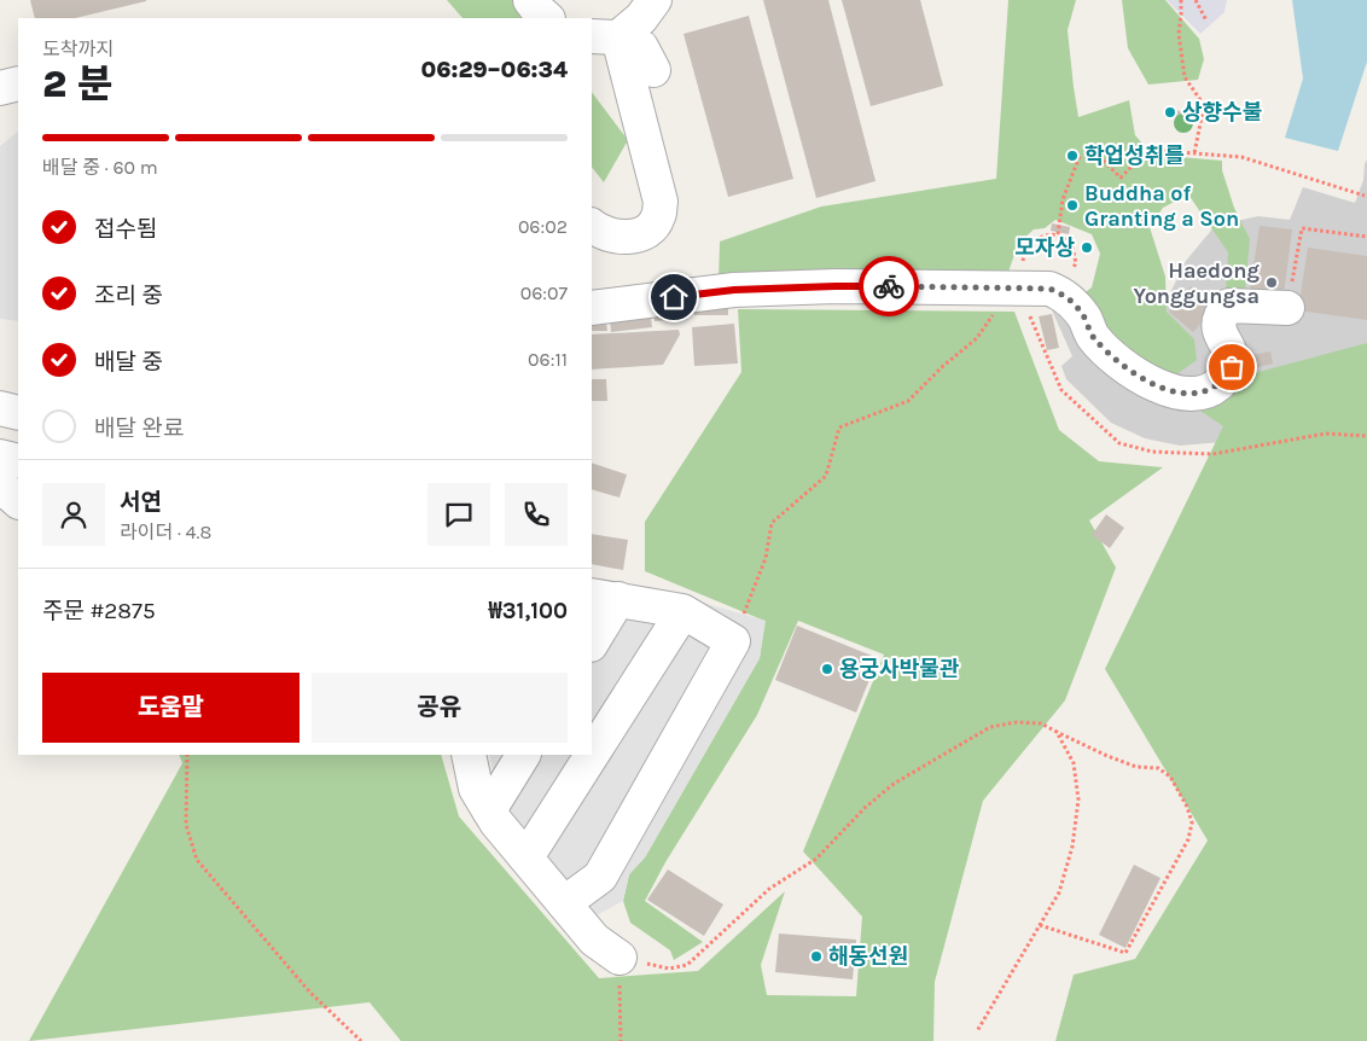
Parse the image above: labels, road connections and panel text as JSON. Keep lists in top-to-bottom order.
{
  "places": [
    "상향수불",
    "학업성취를",
    "Buddha of Granting a Son",
    "모자상",
    "Haedong Yonggungsa",
    "용궁사박물관",
    "해동선원"
  ],
  "page": {
    "heading": ["2 분", "도착까지", "06:29–06:34"],
    "panel": [
      "서연",
      "라이더 · 4.8",
      "주문 #2875",
      "₩31,100"
    ],
    "bar": "배달 중 · 60 m",
    "list": [
      ["접수됨", "06:02"],
      ["조리 중", "06:07"],
      ["배달 중", "06:11"],
      "배달 완료"
    ],
    "buttons": ["도움말", "공유"]
  }
}
